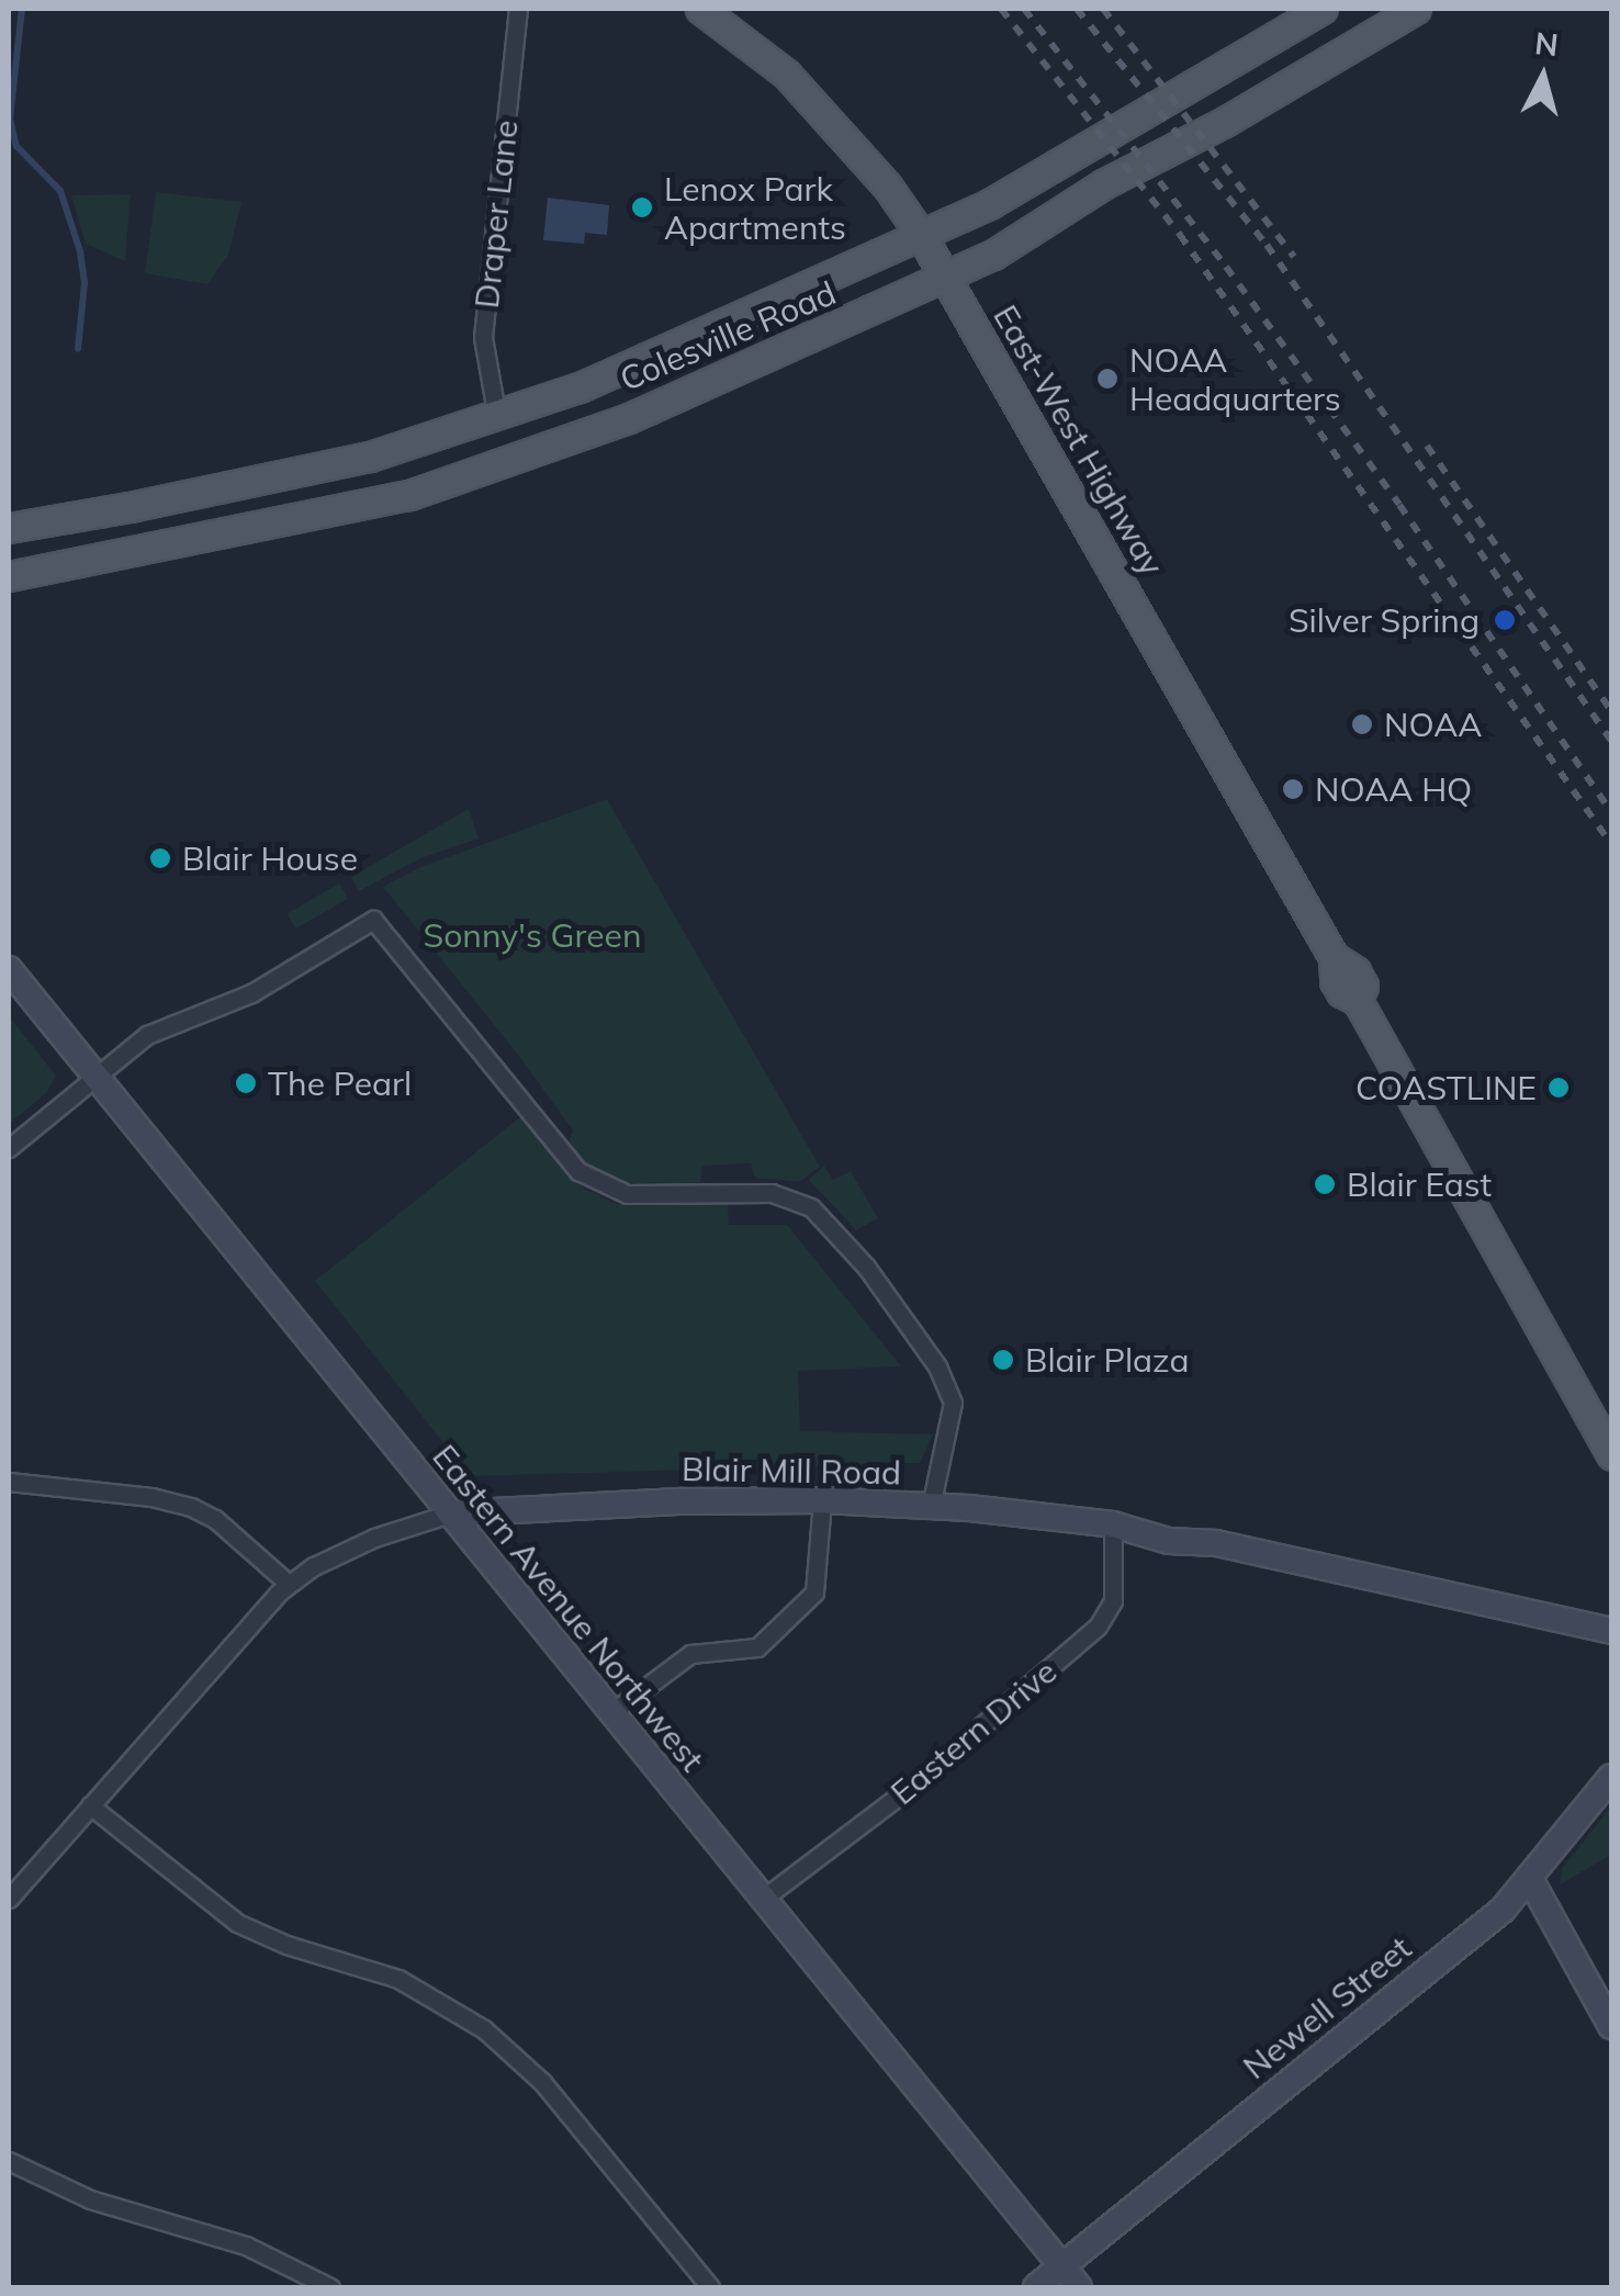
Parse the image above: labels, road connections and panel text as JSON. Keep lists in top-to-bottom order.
{
  "streets": {
    "main road": ["Colesville Road", "East-West Highway"],
    "street": [
      "Draper Lane",
      "Blair Mill Road",
      "Eastern Avenue Northwest",
      "Eastern Drive",
      "Newell Street"
    ]
  },
  "crossings": [
    ["Draper Lane", "Colesville Road"],
    ["Colesville Road", "East-West Highway"],
    ["Blair Mill Road", "Eastern Avenue Northwest"],
    ["Blair Mill Road", "Eastern Drive"],
    ["Eastern Avenue Northwest", "Eastern Drive"],
    ["Eastern Avenue Northwest", "Newell Street"]
  ],
  "parks": ["Sonny's Green"],
  "places": [
    "Lenox Park Apartments",
    "NOAA Headquarters",
    "Silver Spring",
    "NOAA",
    "NOAA HQ",
    "Blair House",
    "The Pearl",
    "COASTLINE",
    "Blair East",
    "Blair Plaza"
  ],
  "north": "top"
}
